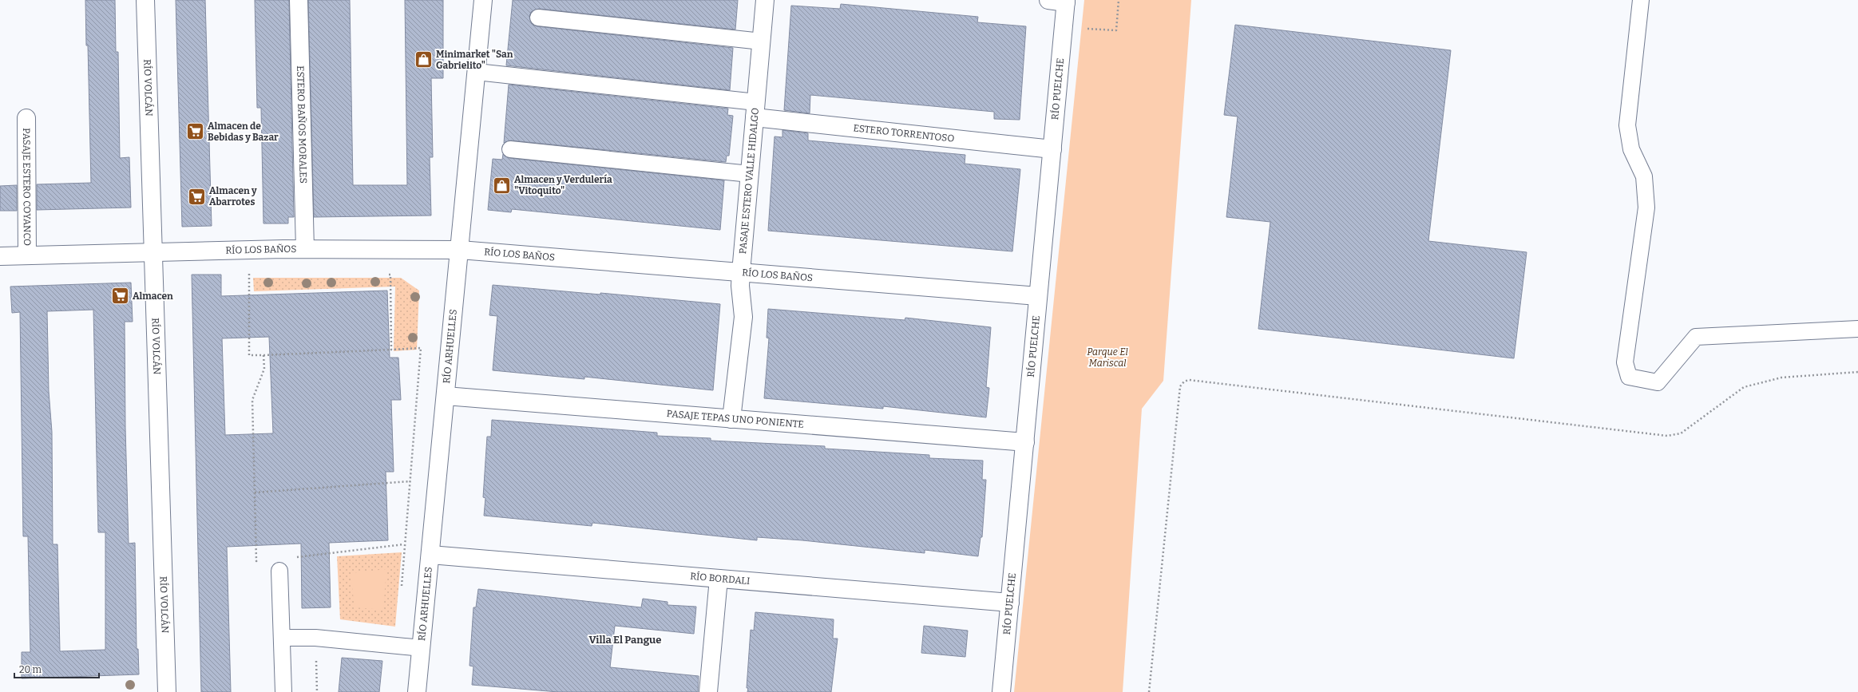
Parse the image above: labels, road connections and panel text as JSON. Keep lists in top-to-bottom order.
{
  "streets": {
    "street": [
      "RÍO VOLCÁN",
      "RÍO PUELCHE",
      "ESTERO BAÑOS MORALES",
      "ESTERO TORRENTOSO",
      "PASAJE ESTERO VALLE HIDALGO",
      "PASAJE ESTERO COYANCO",
      "RÍO LOS BAÑOS",
      "RÍO ARHUELLES",
      "PASAJE TEPAS UNO PONIENTE",
      "RÍO BORDALI"
    ]
  },
  "crossings": [
    ["RÍO VOLCÁN", "RÍO LOS BAÑOS"],
    ["RÍO PUELCHE", "ESTERO TORRENTOSO"],
    ["RÍO PUELCHE", "RÍO LOS BAÑOS"],
    ["RÍO PUELCHE", "PASAJE TEPAS UNO PONIENTE"],
    ["RÍO PUELCHE", "RÍO BORDALI"],
    ["ESTERO BAÑOS MORALES", "RÍO LOS BAÑOS"],
    ["ESTERO TORRENTOSO", "PASAJE ESTERO VALLE HIDALGO"],
    ["PASAJE ESTERO VALLE HIDALGO", "RÍO LOS BAÑOS"],
    ["PASAJE ESTERO VALLE HIDALGO", "PASAJE TEPAS UNO PONIENTE"],
    ["PASAJE ESTERO COYANCO", "RÍO LOS BAÑOS"],
    ["RÍO LOS BAÑOS", "RÍO ARHUELLES"],
    ["RÍO ARHUELLES", "PASAJE TEPAS UNO PONIENTE"],
    ["RÍO ARHUELLES", "RÍO BORDALI"]
  ],
  "districts": ["Villa El Pangue"],
  "parks": ["Parque El Mariscal"],
  "places": {
    "shop": ["Minimarket \"San Gabrielito\"", "Almacen y Verdulería \"Vitoquito\""],
    "supermarket": ["Almacen de Bebidas y Bazar", "Almacen y Abarrotes", "Almacen"]
  },
  "scale_bar": "20 m"
}
